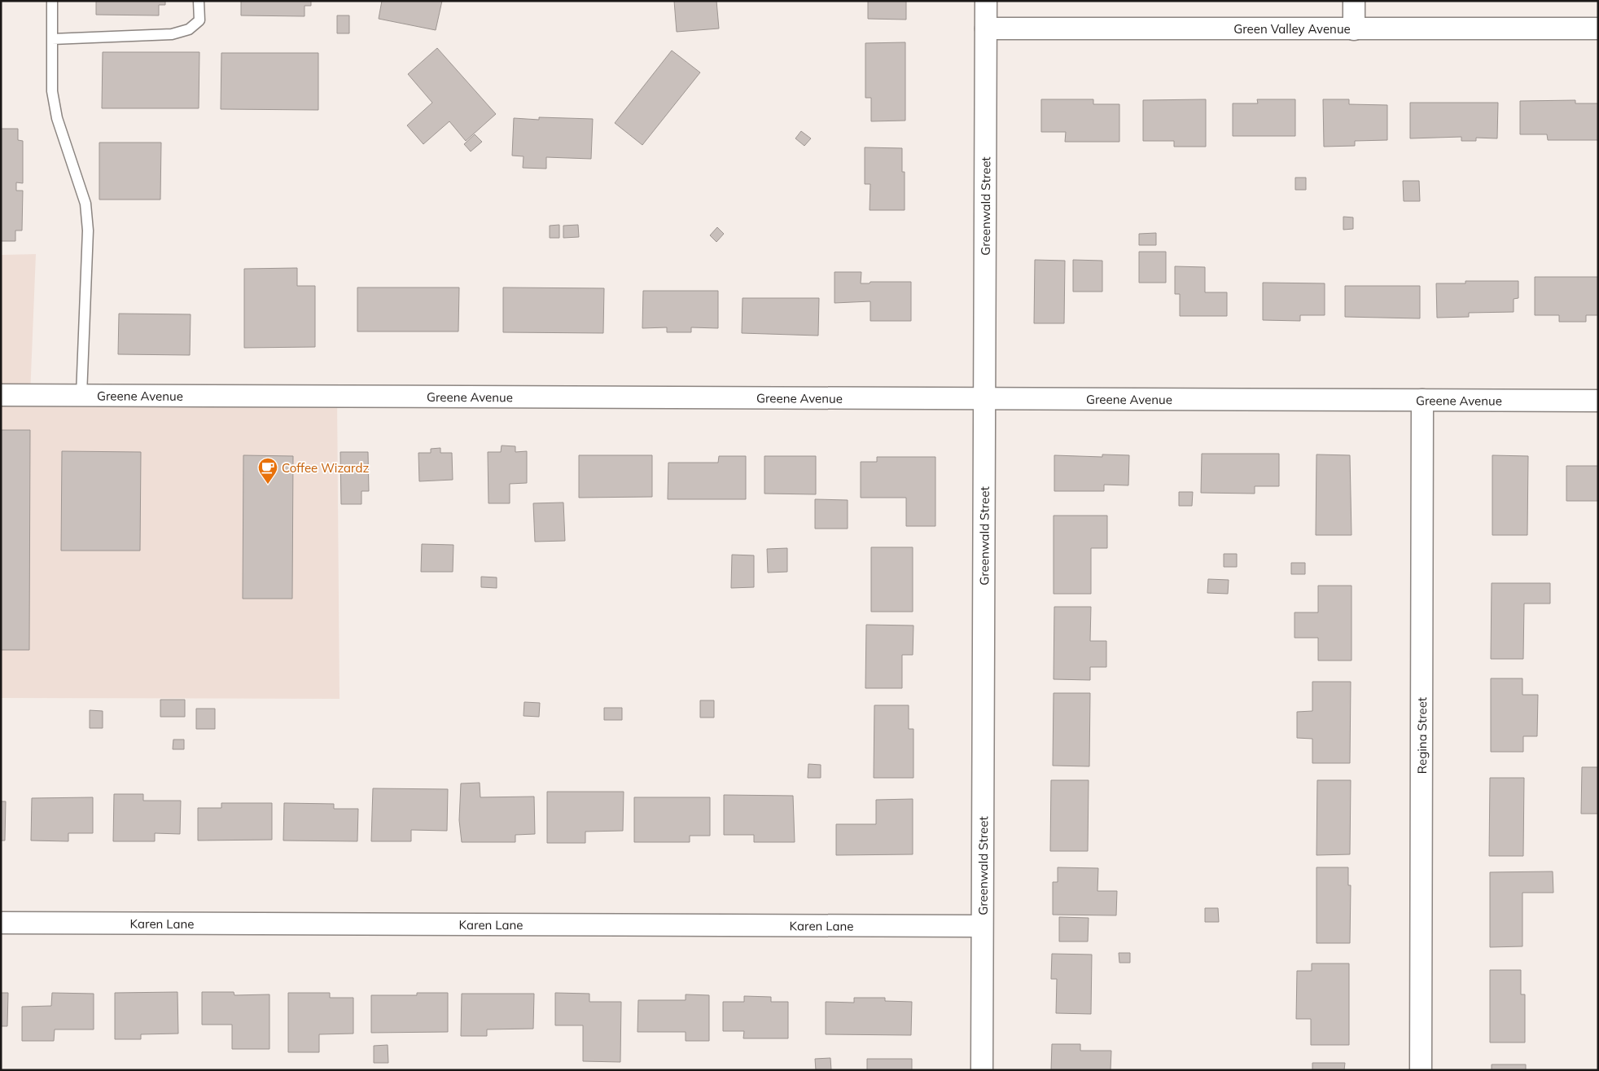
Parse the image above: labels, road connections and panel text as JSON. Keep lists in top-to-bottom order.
{
  "streets": {
    "street": [
      "Green Valley Avenue",
      "Greenwald Street",
      "Greene Avenue",
      "Regina Street",
      "Karen Lane"
    ]
  },
  "crossings": [
    ["Green Valley Avenue", "Greenwald Street"],
    ["Greenwald Street", "Greene Avenue"],
    ["Greenwald Street", "Karen Lane"],
    ["Greene Avenue", "Regina Street"]
  ],
  "places": {
    "cafe": ["Coffee Wizardz"]
  }
}
